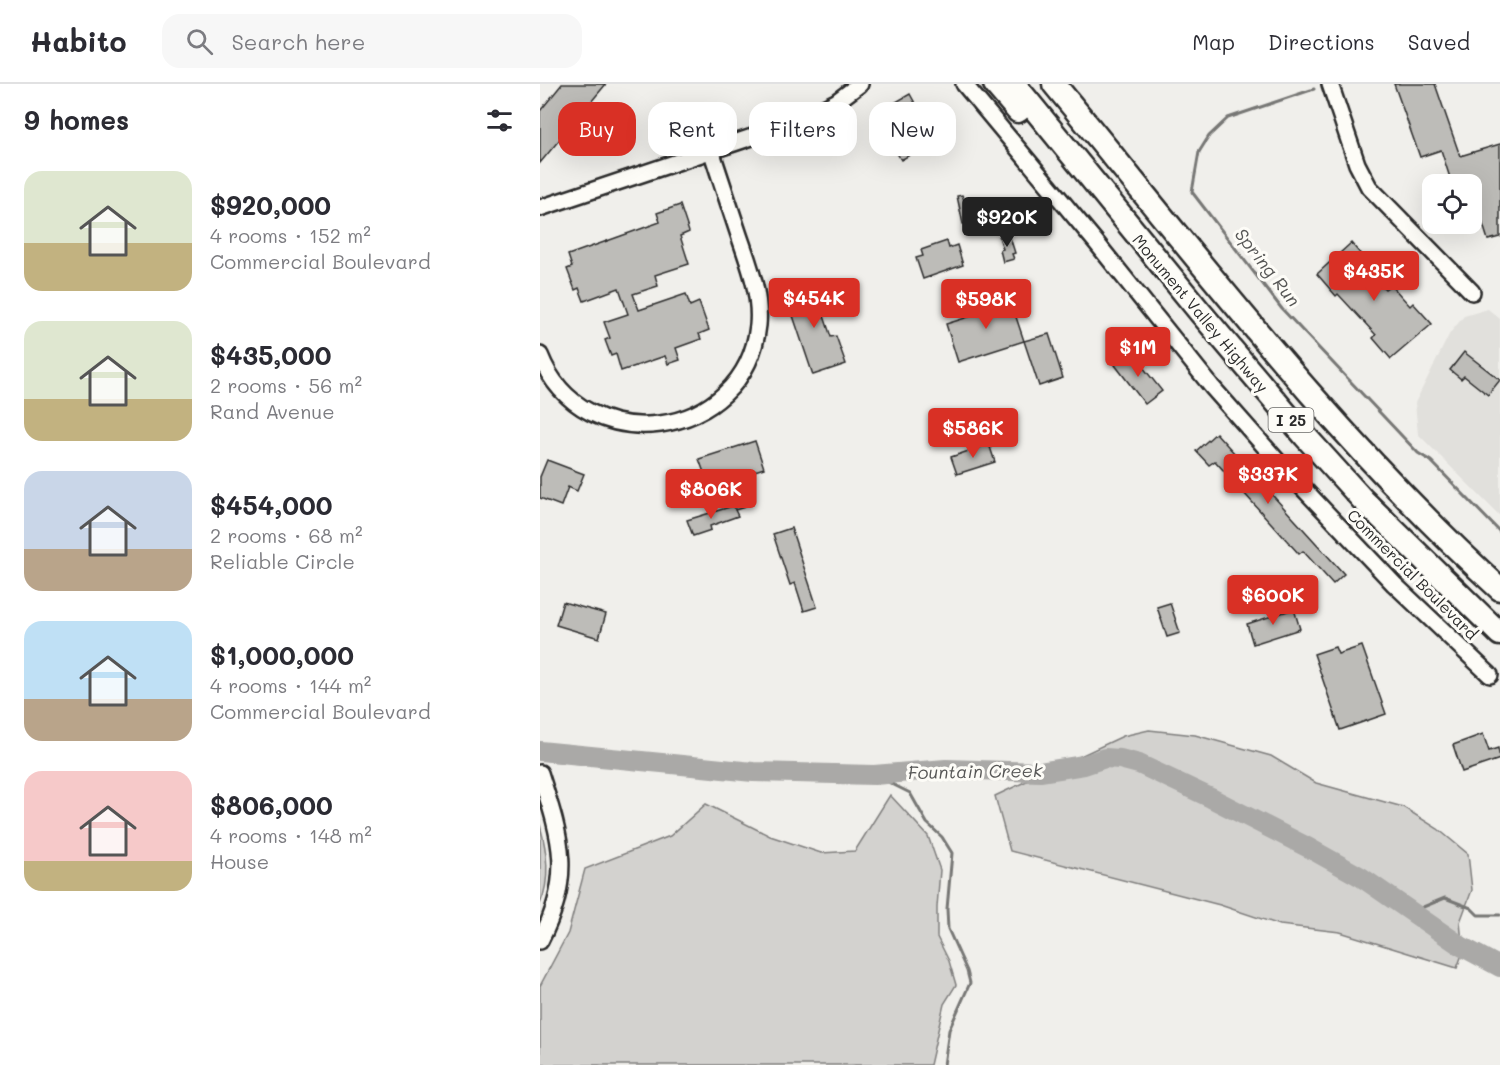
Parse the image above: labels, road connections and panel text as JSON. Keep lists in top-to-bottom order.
{
  "streets": {
    "highway": ["Monument Valley Highway", "I 25"],
    "street": ["Commercial Boulevard"]
  },
  "water": ["Spring Run", "Fountain Creek"],
  "page": {
    "header": "Habito",
    "search": "Search here",
    "nav": ["Map", "Directions", "Saved"],
    "heading": "9 homes",
    "chip": [
      "Buy",
      "Rent",
      "Filters",
      "New"
    ],
    "list": [
      {
        "name": "$920,000",
        "note": "4 rooms · 152 m² · Commercial Boulevard"
      },
      {
        "name": "$435,000",
        "note": "2 rooms · 56 m² · Rand Avenue"
      },
      {
        "name": "$454,000",
        "note": "2 rooms · 68 m² · Reliable Circle"
      },
      {
        "name": "$1,000,000",
        "note": "4 rooms · 144 m² · Commercial Boulevard"
      },
      {
        "name": "$806,000",
        "note": "4 rooms · 148 m² · House"
      }
    ],
    "price": [
      "$920K",
      "$435K",
      "$454K",
      "$598K",
      "$1M",
      "$586K",
      "$337K",
      "$806K",
      "$600K"
    ]
  }
}
